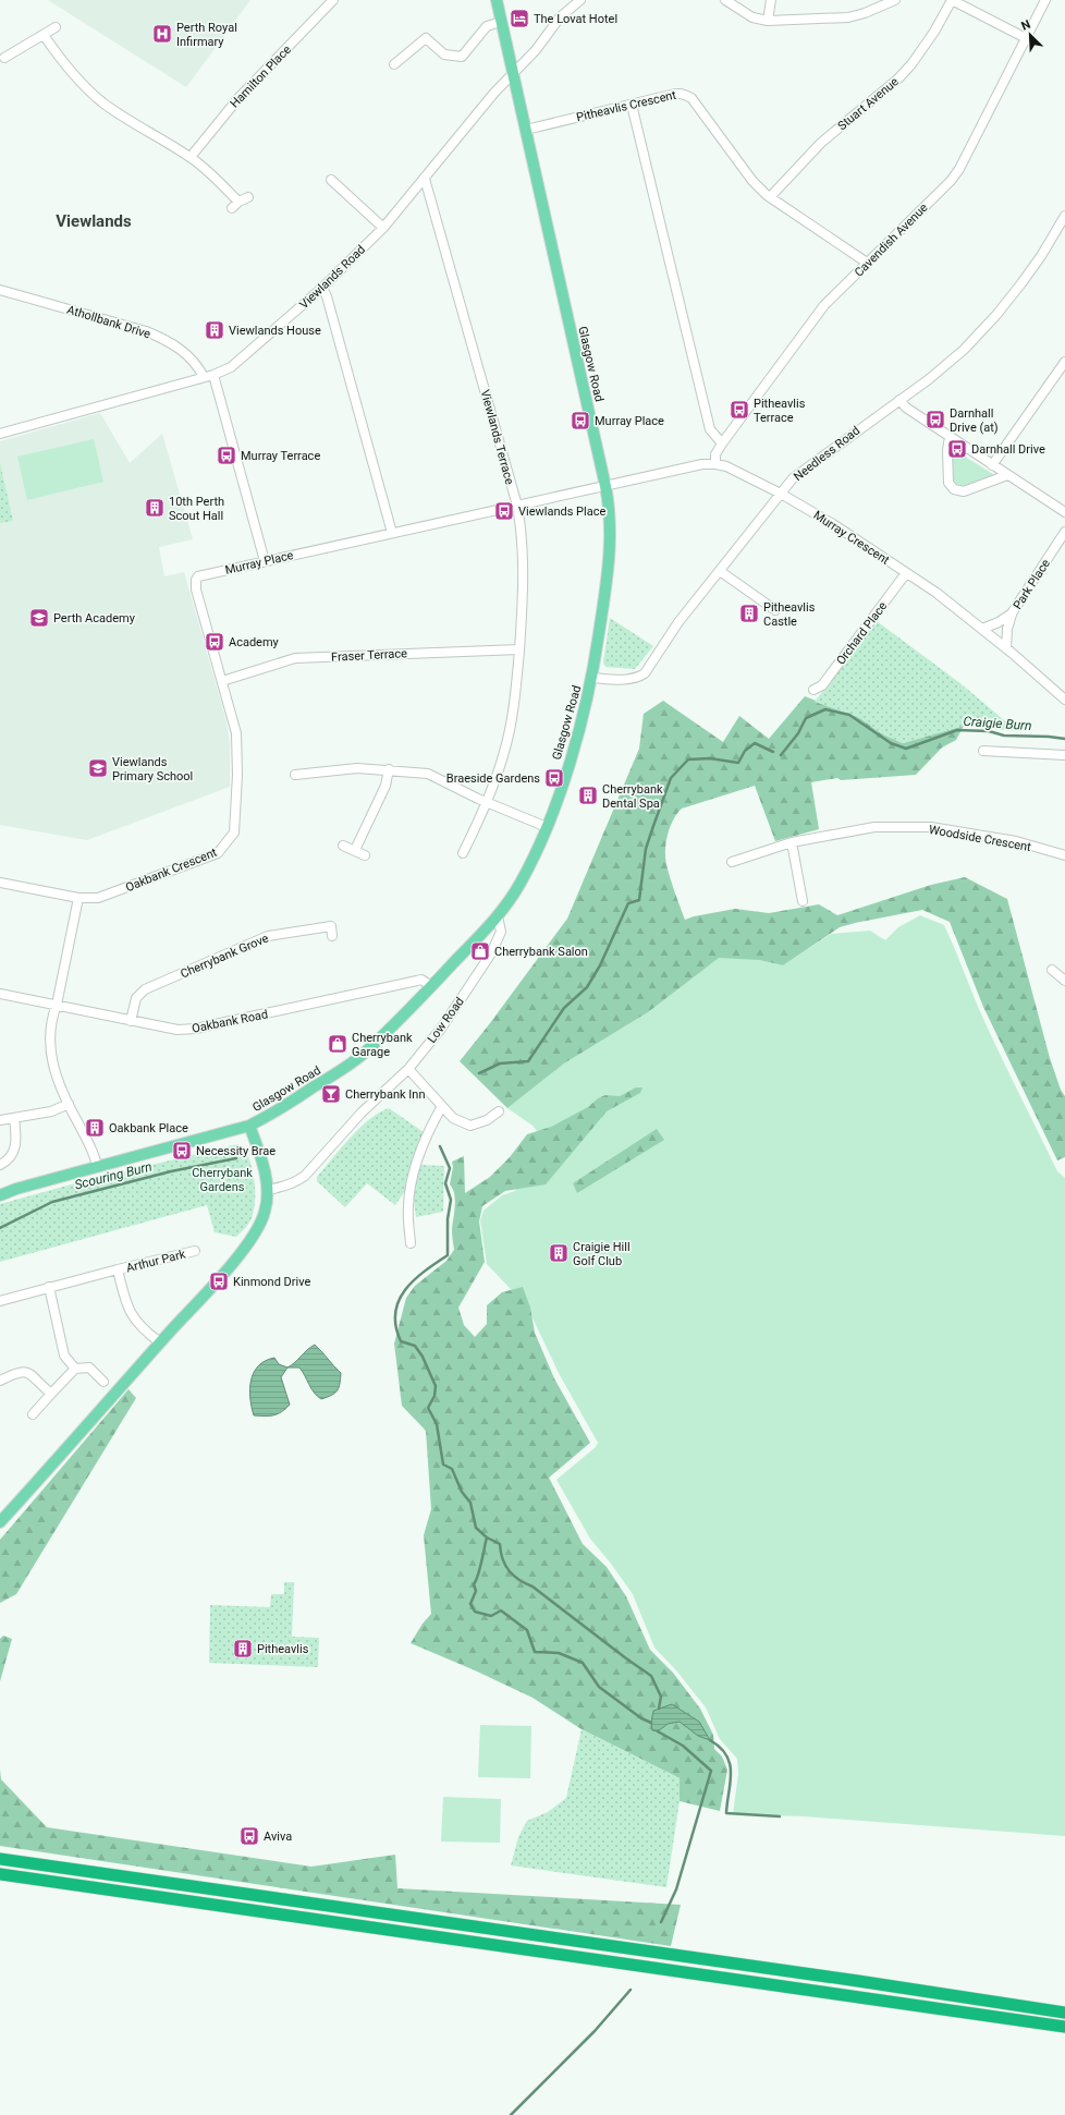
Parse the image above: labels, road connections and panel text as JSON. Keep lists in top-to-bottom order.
{
  "streets": {
    "main road": ["Glasgow Road"],
    "street": [
      "Hamilton Place",
      "Stuart Avenue",
      "Pitheavlis Crescent",
      "Cavendish Avenue",
      "Viewlands Road",
      "Athollbank Drive",
      "Viewlands Terrace",
      "Needless Road",
      "Murray Crescent",
      "Murray Place",
      "Park Place",
      "Orchard Place",
      "Fraser Terrace",
      "Woodside Crescent",
      "Oakbank Crescent",
      "Cherrybank Grove",
      "Low Road",
      "Oakbank Road",
      "Arthur Park"
    ]
  },
  "crossings": [
    ["Stuart Avenue", "Pitheavlis Crescent"],
    ["Pitheavlis Crescent", "Cavendish Avenue"],
    ["Pitheavlis Crescent", "Glasgow Road"],
    ["Cavendish Avenue", "Murray Crescent"],
    ["Viewlands Road", "Athollbank Drive"],
    ["Viewlands Road", "Glasgow Road"],
    ["Viewlands Road", "Viewlands Terrace"],
    ["Glasgow Road", "Needless Road"],
    ["Glasgow Road", "Murray Crescent"],
    ["Glasgow Road", "Murray Place"],
    ["Glasgow Road", "Low Road"],
    ["Glasgow Road", "Oakbank Road"],
    ["Viewlands Terrace", "Murray Place"],
    ["Viewlands Terrace", "Fraser Terrace"],
    ["Needless Road", "Murray Crescent"],
    ["Murray Crescent", "Murray Place"],
    ["Murray Crescent", "Park Place"],
    ["Murray Crescent", "Orchard Place"],
    ["Murray Place", "Oakbank Crescent"],
    ["Fraser Terrace", "Oakbank Crescent"],
    ["Cherrybank Grove", "Oakbank Road"]
  ],
  "districts": ["Viewlands"],
  "water": ["Craigie Burn", "Scouring Burn"],
  "parks": ["Cherrybank Gardens"],
  "places": {
    "hotel": ["The Lovat Hotel"],
    "hospital": ["Perth Royal Infirmary"],
    "building": [
      "Viewlands House",
      "10th Perth Scout Hall",
      "Pitheavlis Castle",
      "Cherrybank Dental Spa",
      "Oakbank Place",
      "Craigie Hill Golf Club",
      "Pitheavlis"
    ],
    "bus stop": [
      "Pitheavlis Terrace",
      "Darnhall Drive (at)",
      "Murray Place",
      "Darnhall Drive",
      "Murray Terrace",
      "Viewlands Place",
      "Academy",
      "Braeside Gardens",
      "Necessity Brae",
      "Kinmond Drive",
      "Aviva"
    ],
    "school or university": ["Perth Academy", "Viewlands Primary School"],
    "shop": ["Cherrybank Salon", "Cherrybank Garage"],
    "bar": ["Cherrybank Inn"]
  },
  "north": "top left"
}
